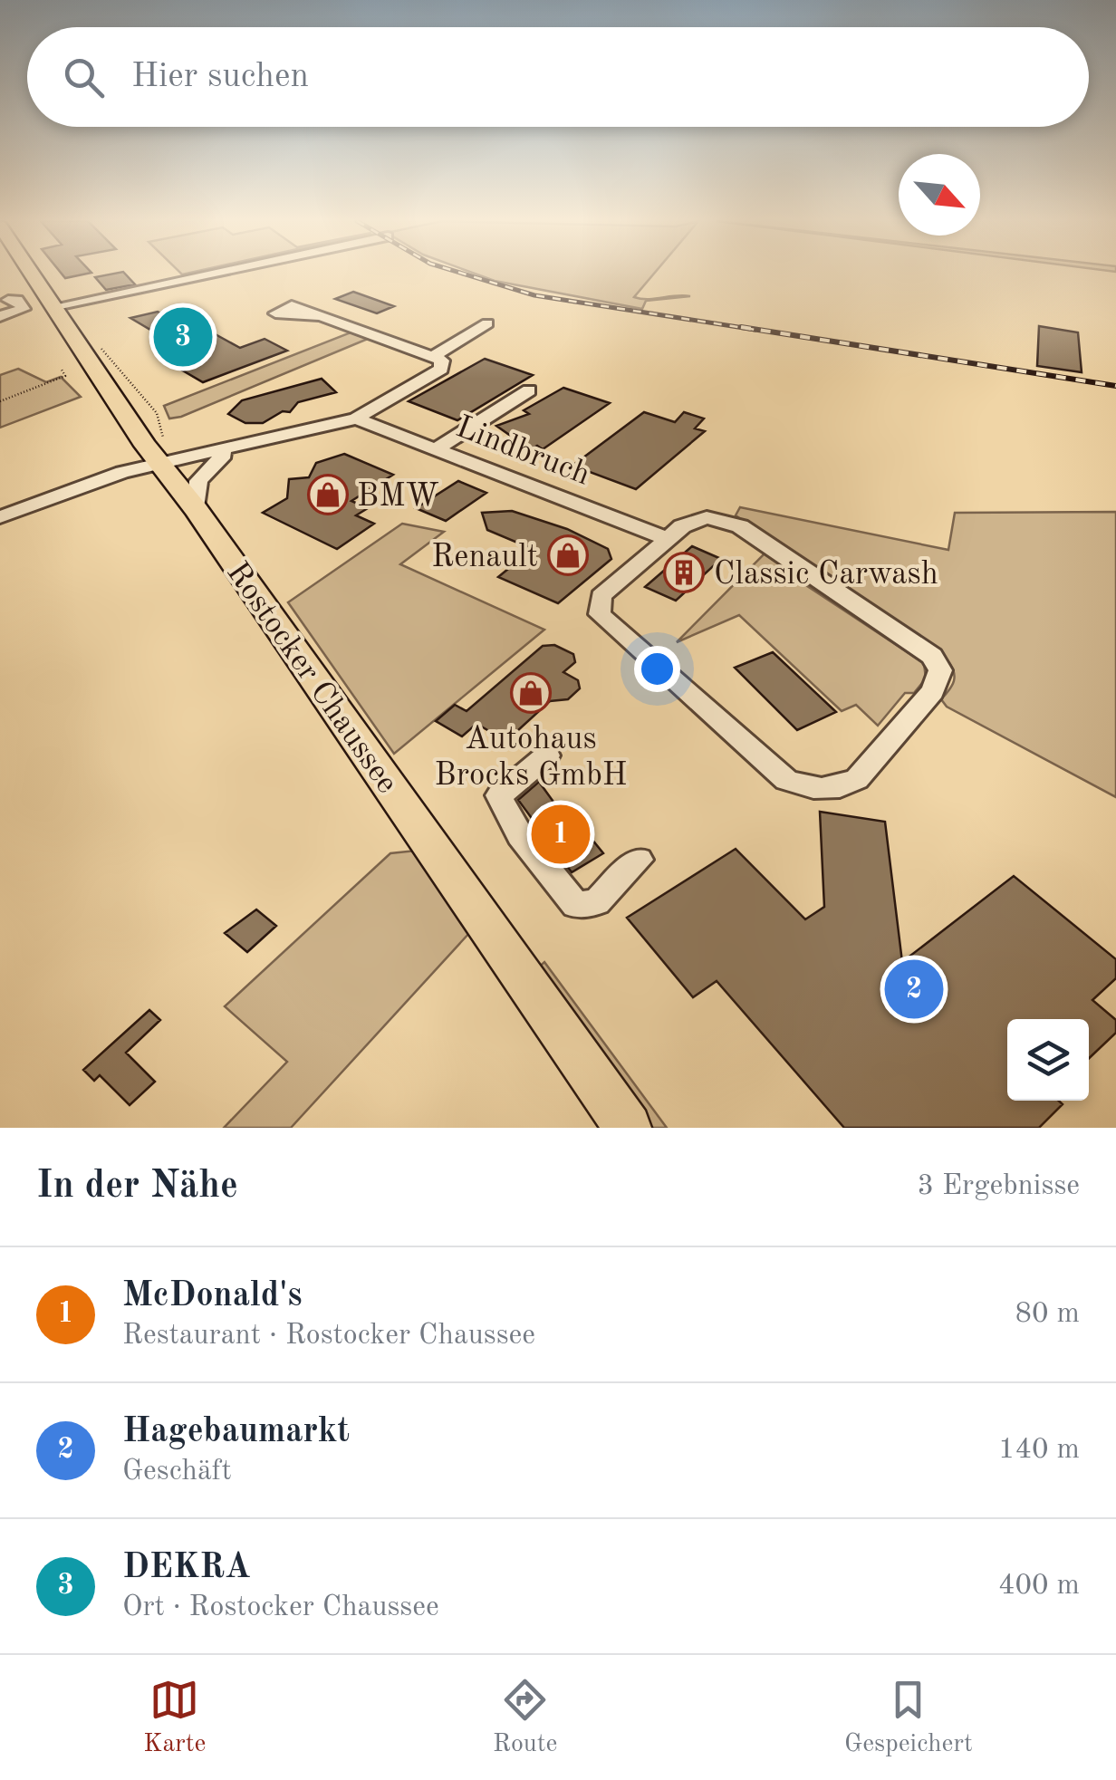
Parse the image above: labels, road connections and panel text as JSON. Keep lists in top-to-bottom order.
{
  "streets": {
    "main road": ["Rostocker Chaussee"],
    "street": ["Lindbruch"]
  },
  "places": {
    "shop": ["BMW", "Renault", "Autohaus Brocks GmbH"],
    "building": ["Classic Carwash"]
  },
  "north": "bottom right",
  "page": {
    "search": "Hier suchen",
    "pins": ["3", "1", "2"],
    "heading": ["In der Nähe", "3 Ergebnisse"],
    "list": [
      {
        "mark": "1",
        "name": "McDonald's",
        "note": "Restaurant · Rostocker Chaussee",
        "value": "80 m"
      },
      {
        "mark": "2",
        "name": "Hagebaumarkt",
        "note": "Geschäft",
        "value": "140 m"
      },
      {
        "mark": "3",
        "name": "DEKRA",
        "note": "Ort · Rostocker Chaussee",
        "value": "400 m"
      }
    ],
    "nav": ["Karte", "Route", "Gespeichert"]
  }
}
